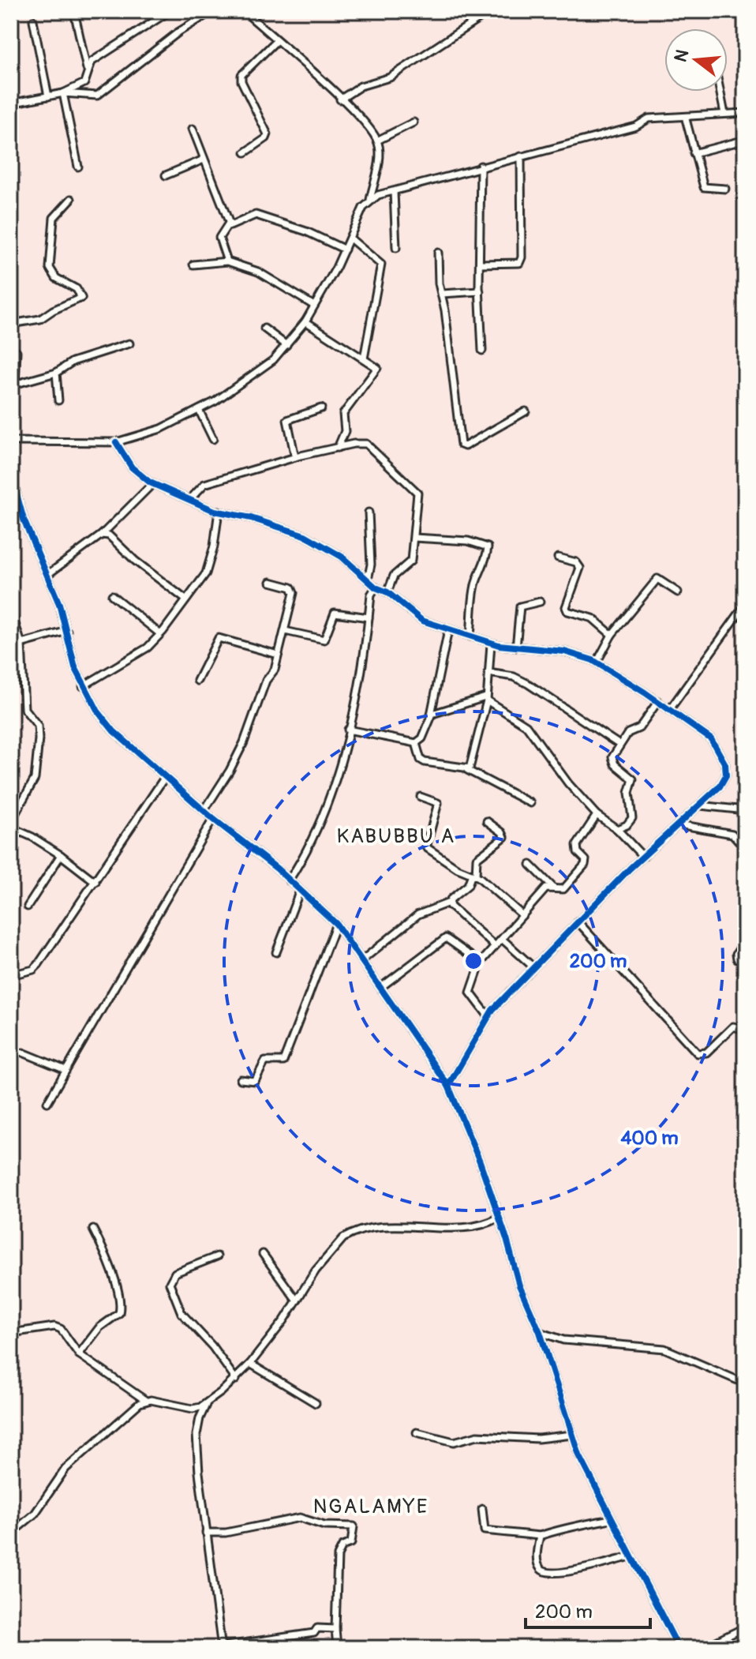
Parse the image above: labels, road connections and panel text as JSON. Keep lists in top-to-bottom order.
{
  "districts": ["KABUBBU A", "NGALAMYE"],
  "scale_bar": "200 m",
  "north": "left",
  "rings": ["200 m", "400 m"]
}
